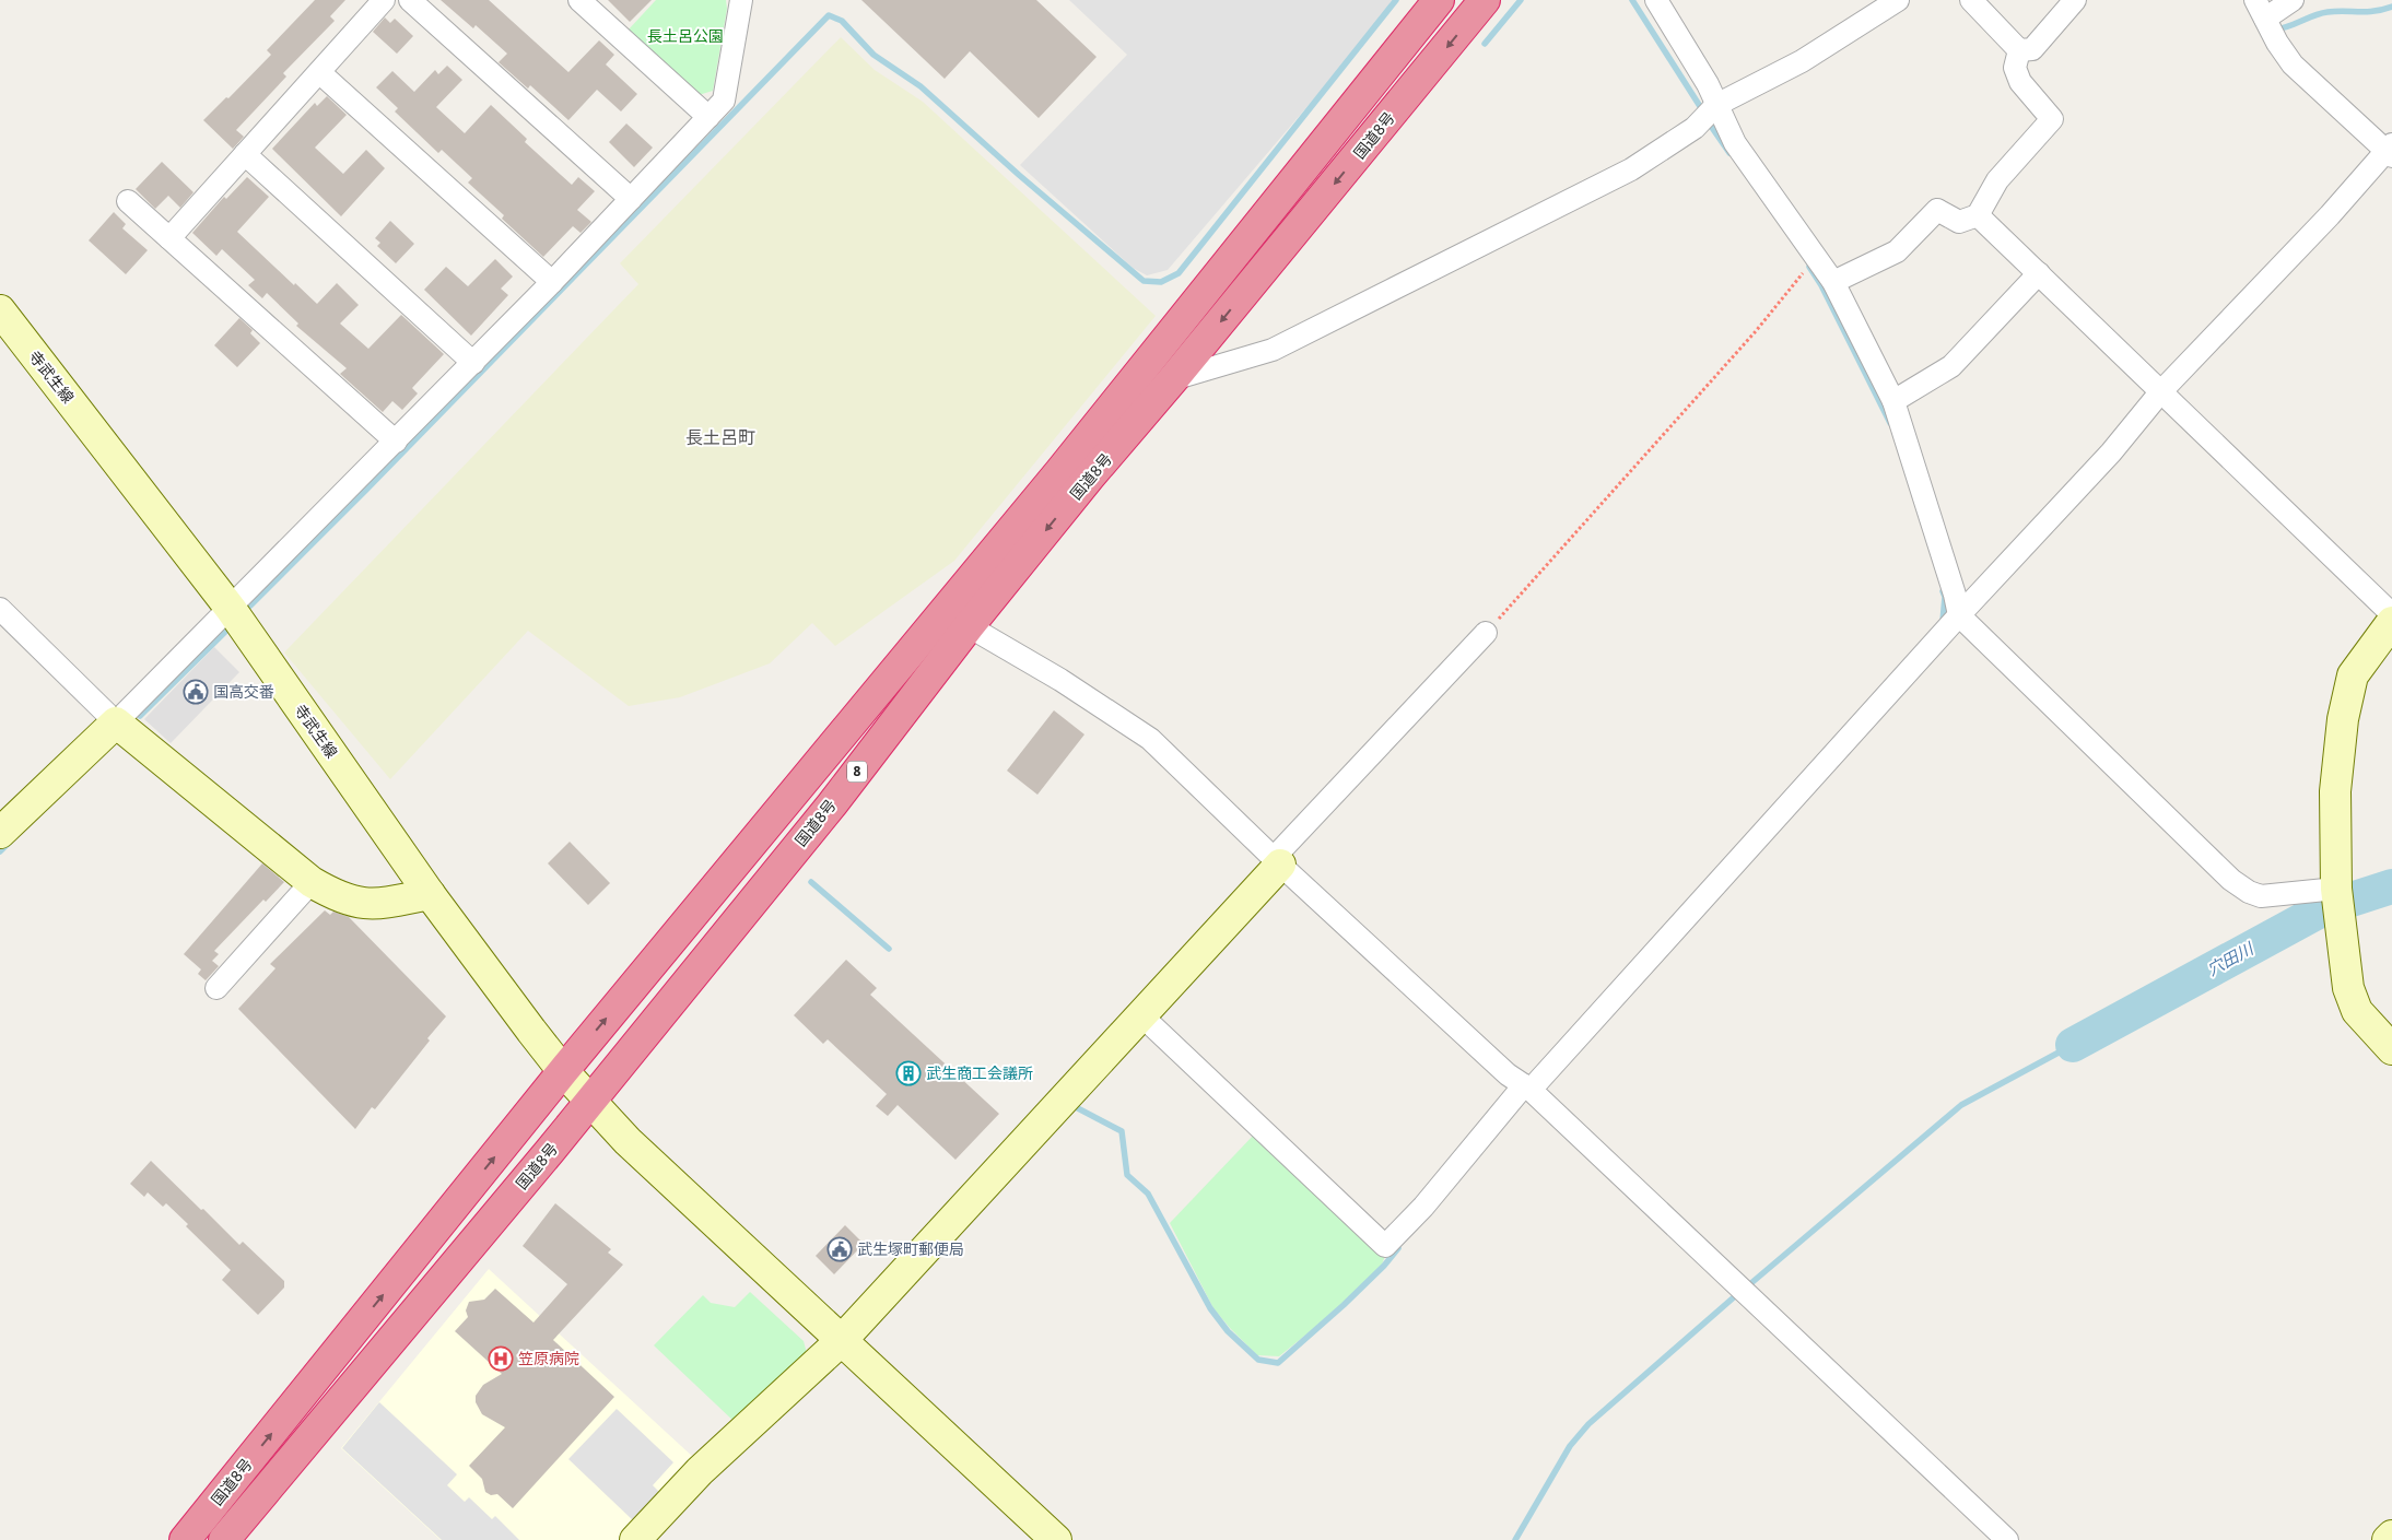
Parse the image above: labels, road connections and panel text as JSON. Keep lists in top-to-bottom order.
{
  "streets": {
    "highway": ["国道8号", "8"],
    "street": ["寺武生線"]
  },
  "crossings": [
    ["国道8号", "寺武生線"]
  ],
  "districts": ["長土呂町"],
  "water": ["穴田川"],
  "parks": ["長土呂公園"],
  "places": {
    "public building": ["国高交番", "武生塚町郵便局"],
    "building": ["武生商工会議所"],
    "hospital": ["笠原病院"]
  }
}
